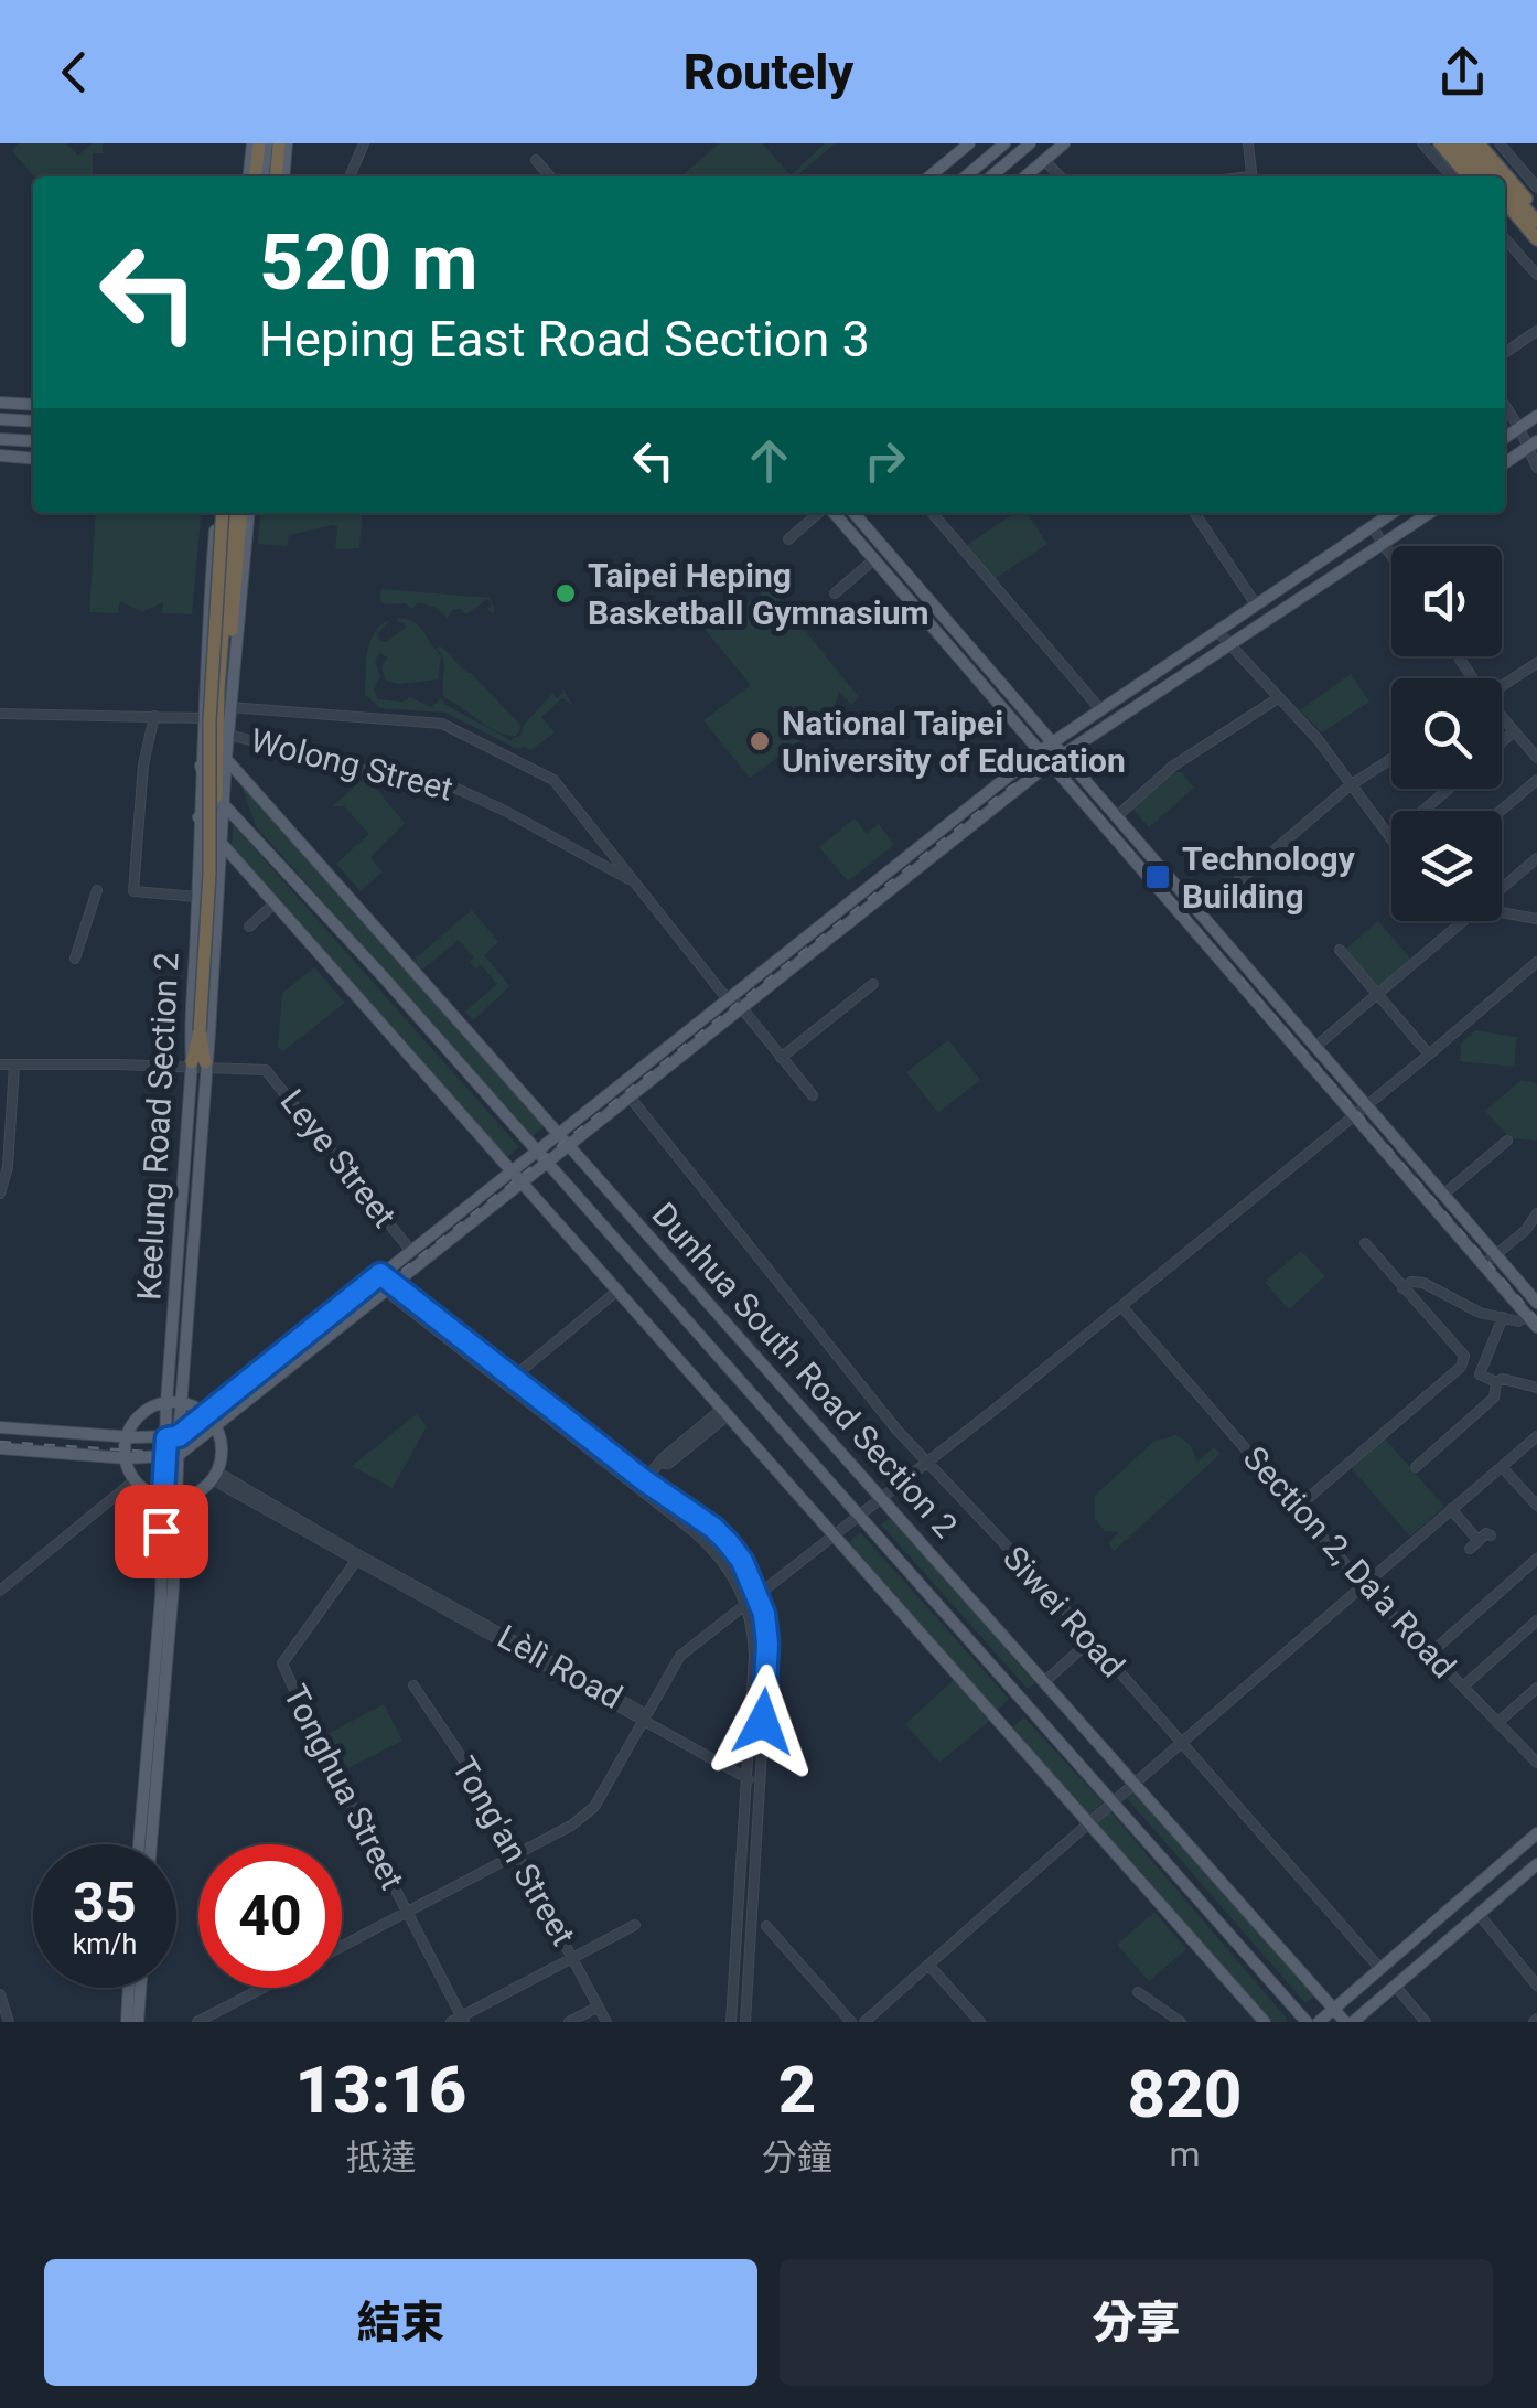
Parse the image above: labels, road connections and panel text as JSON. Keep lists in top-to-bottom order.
{
  "streets": {
    "main road": ["Keelung Road Section 2", "Dunhua South Road Section 2"],
    "street": [
      "Wolong Street",
      "Leye Street",
      "Section 2, Da'a Road",
      "Siwei Road",
      "Lèlì Road",
      "Tonghua Street",
      "Tong'an Street"
    ]
  },
  "crossings": [
    ["Wolong Street", "Keelung Road Section 2"],
    ["Keelung Road Section 2", "Leye Street"],
    ["Keelung Road Section 2", "Dunhua South Road Section 2"],
    ["Lèlì Road", "Tonghua Street"]
  ],
  "places": {
    "other": ["Taipei Heping Basketball Gymnasium", "National Taipei University of Education"],
    "transit": ["Technology Building"]
  },
  "page": {
    "header": "Routely",
    "turn": ["520 m", "Heping East Road Section 3"],
    "speed": "35 km/h",
    "limit": "40",
    "eta": [
      "13:16",
      "抵達",
      "2",
      "分鐘",
      "820",
      "m"
    ],
    "buttons": ["結束", "分享"]
  }
}
